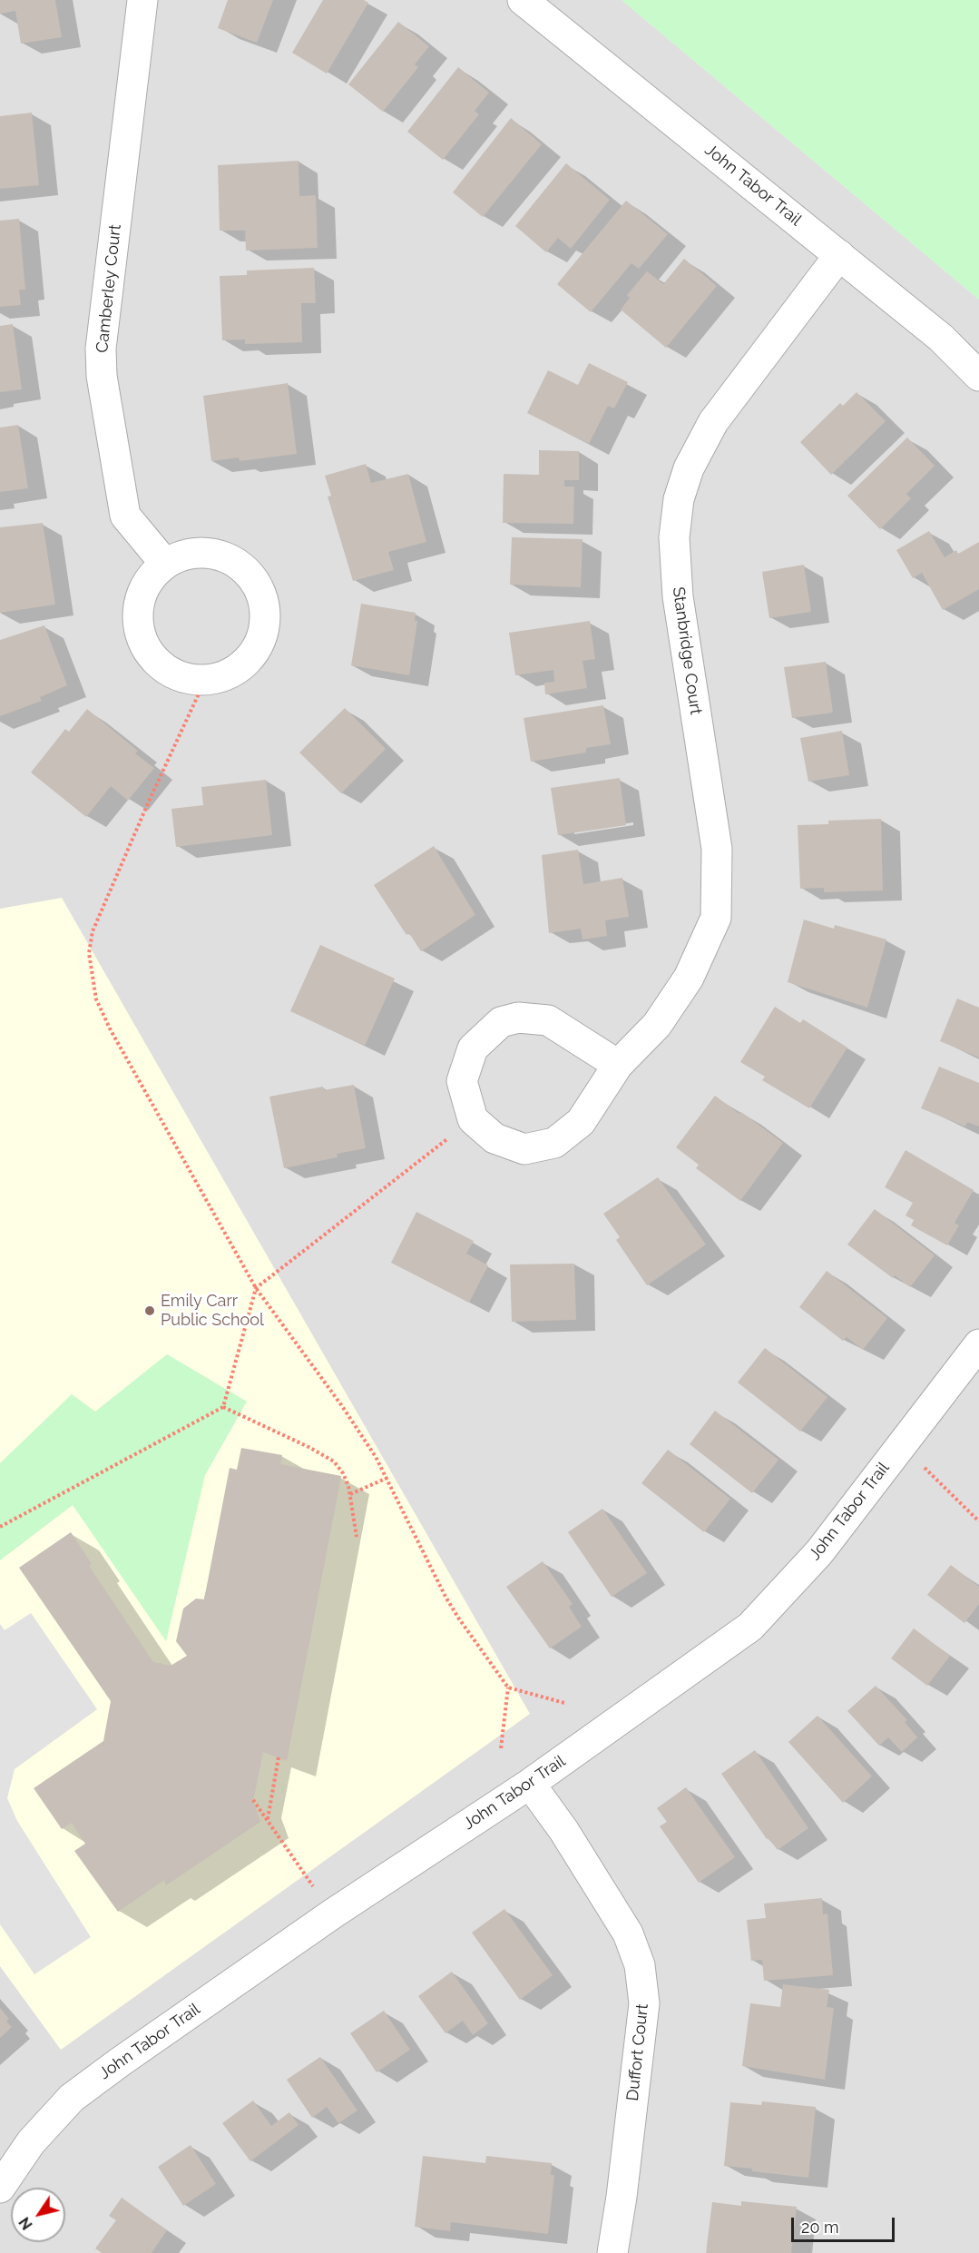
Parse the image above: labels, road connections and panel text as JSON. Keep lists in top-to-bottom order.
{
  "streets": {
    "street": [
      "John Tabor Trail",
      "Camberley Court",
      "Stanbridge Court",
      "Duffort Court"
    ]
  },
  "crossings": [
    ["John Tabor Trail", "Stanbridge Court"],
    ["John Tabor Trail", "Duffort Court"]
  ],
  "places": ["Emily Carr Public School"],
  "scale_bar": "20 m",
  "north": "bottom left"
}
